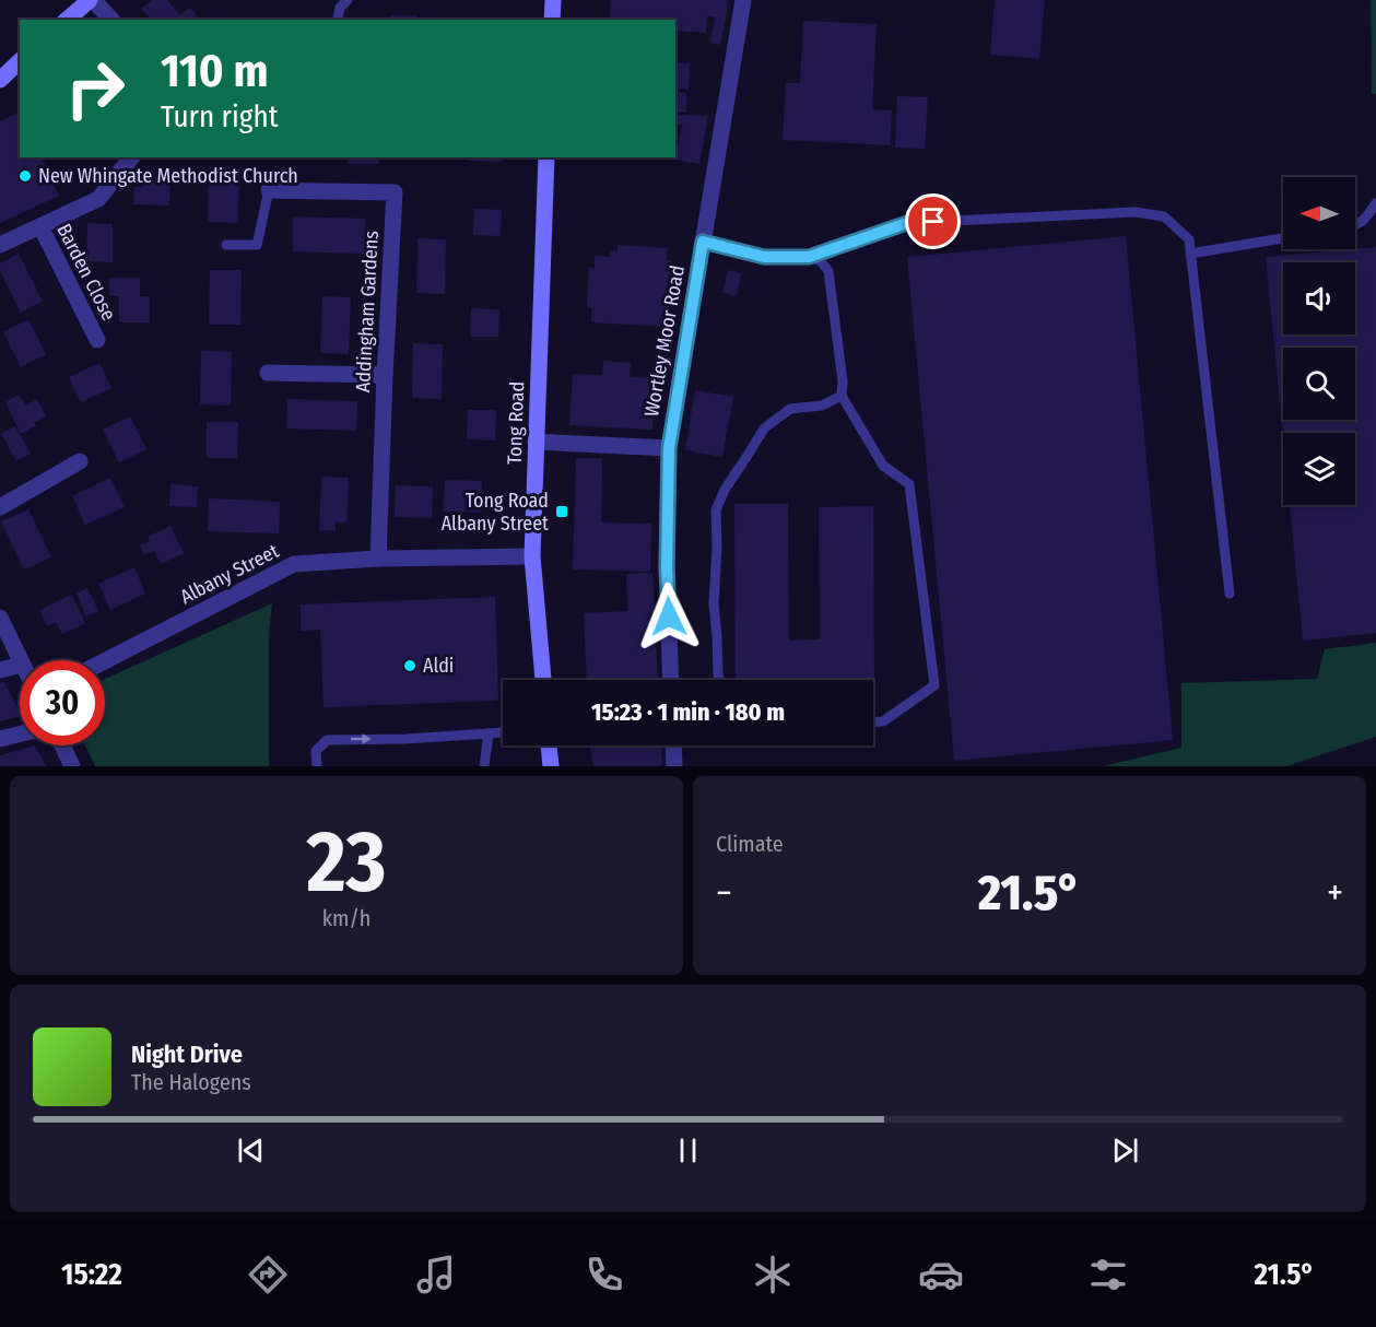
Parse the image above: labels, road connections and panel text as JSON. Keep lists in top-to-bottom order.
{
  "streets": {
    "main road": ["Tong Road"],
    "street": [
      "Barden Close",
      "Addingham Gardens",
      "Wortley Moor Road",
      "Albany Street"
    ]
  },
  "crossings": [
    ["Addingham Gardens", "Albany Street"],
    ["Tong Road", "Albany Street"]
  ],
  "places": {
    "other": ["New Whingate Methodist Church", "Aldi"],
    "transit": ["Tong Road Albany Street"]
  },
  "north": "left",
  "page": {
    "turn": ["110 m", "Turn right"],
    "limit": "30",
    "trip": "15:23 · 1 min · 180 m",
    "tile": [
      ["23", "km/h"],
      "Climate"
    ],
    "heat": ["−", "21.5°", "+"],
    "song": ["Night Drive", "The Halogens"],
    "tabs": ["15:22", "21.5°"]
  }
}
